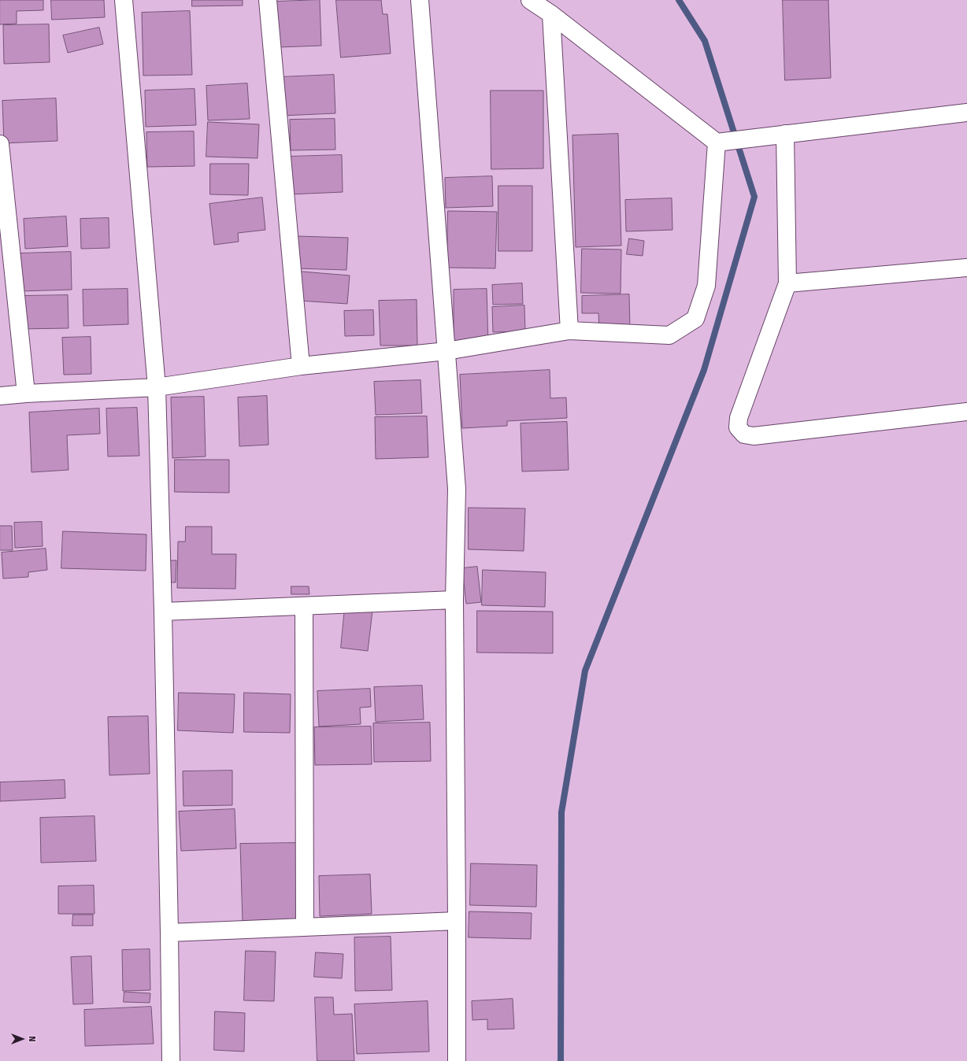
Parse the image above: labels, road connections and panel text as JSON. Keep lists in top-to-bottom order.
{
  "north": "right"
}
